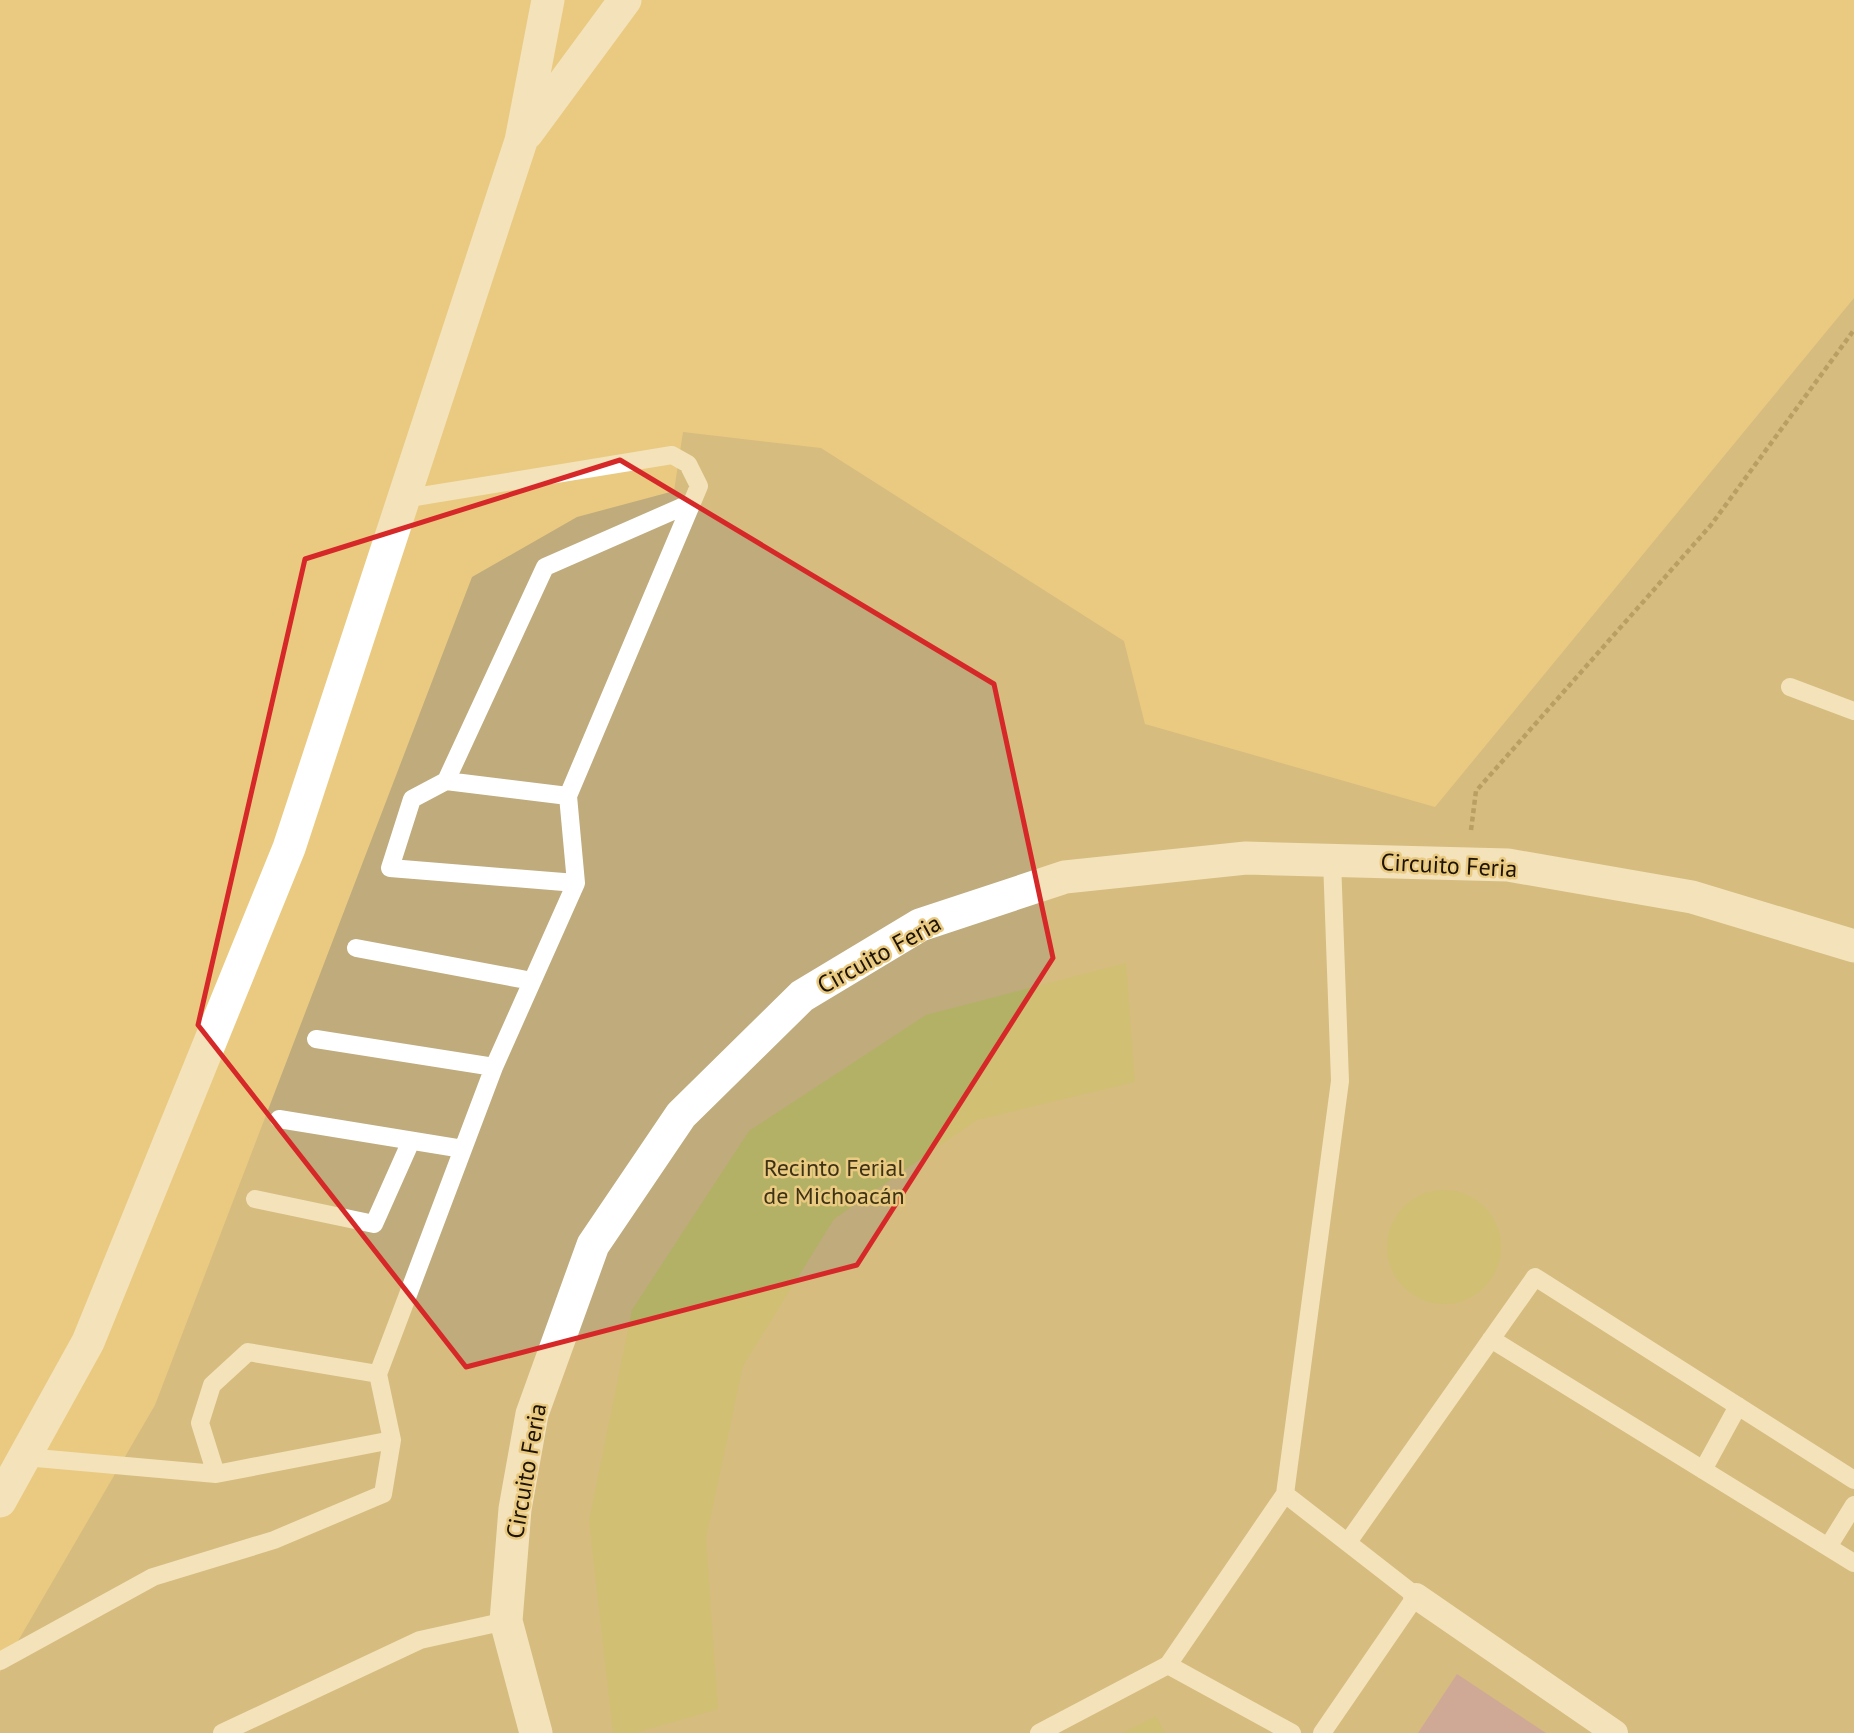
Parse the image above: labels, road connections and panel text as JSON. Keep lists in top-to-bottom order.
{
  "streets": {
    "street": ["Circuito Feria"]
  },
  "parks": ["Recinto Ferial de Michoacán"]
}
